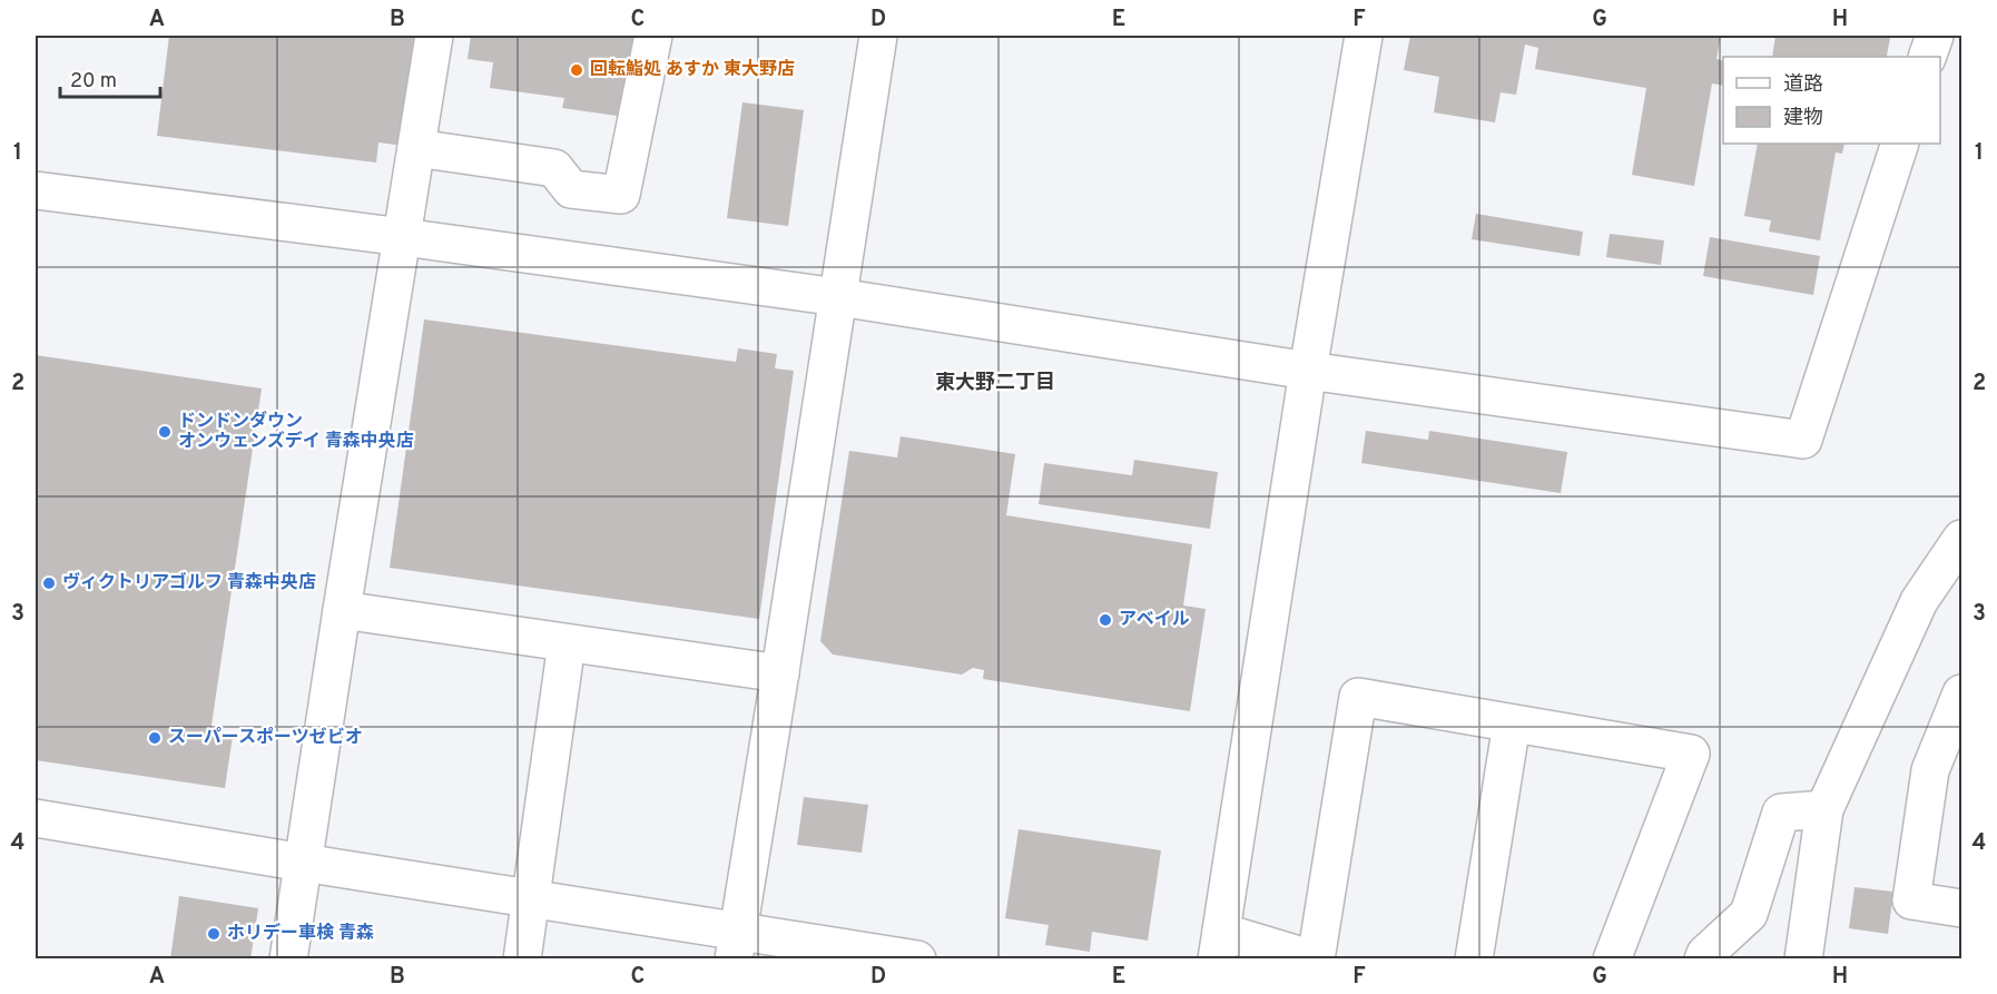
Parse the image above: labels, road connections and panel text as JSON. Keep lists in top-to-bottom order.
{
  "districts": ["東大野二丁目"],
  "places": [
    "回転鮨処 あすか 東大野店",
    "ドンドンダウン オンウェンズデイ 青森中央店",
    "ヴィクトリアゴルフ 青森中央店",
    "アベイル",
    "スーパースポーツゼビオ",
    "ホリデー車検 青森"
  ],
  "legend": ["道路", "建物"],
  "scale_bar": "20 m",
  "grid": {
    "columns": [
      "A",
      "B",
      "C",
      "D",
      "E",
      "F",
      "G",
      "H"
    ],
    "rows": [
      "1",
      "2",
      "3",
      "4"
    ]
  }
}
